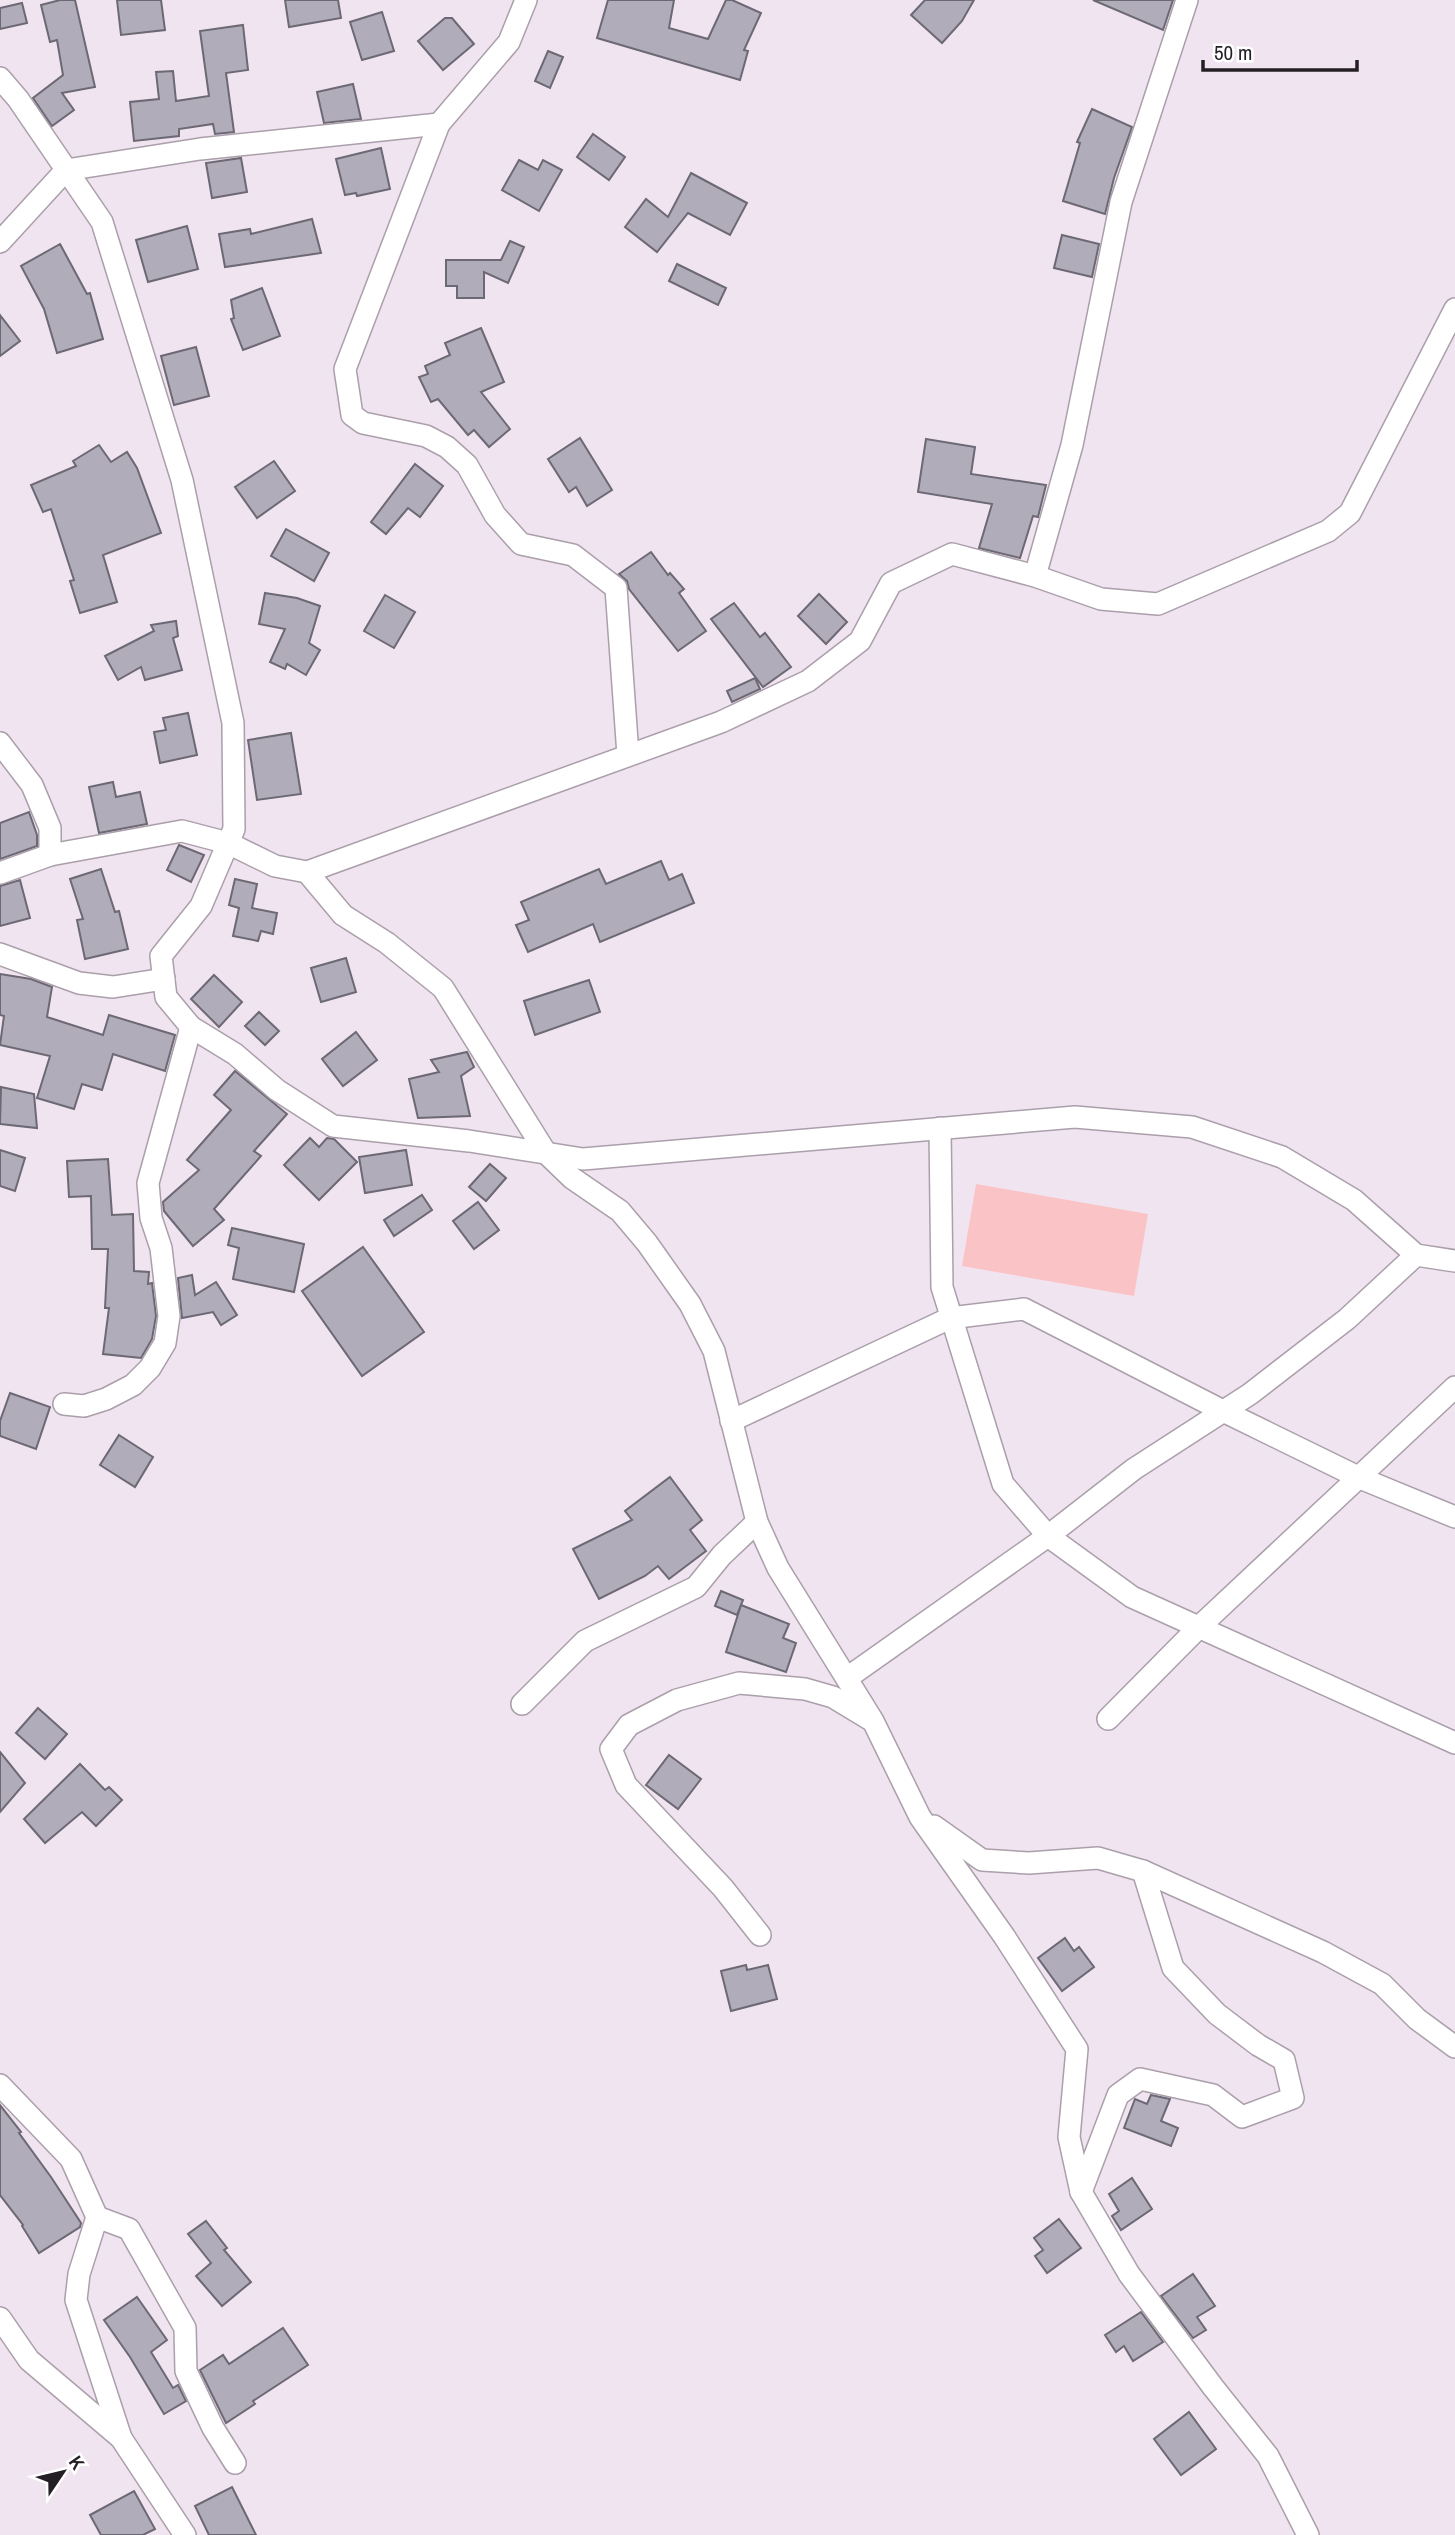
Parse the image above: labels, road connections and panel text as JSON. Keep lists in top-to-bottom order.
{
  "scale_bar": "50 m",
  "north": "top right"
}
